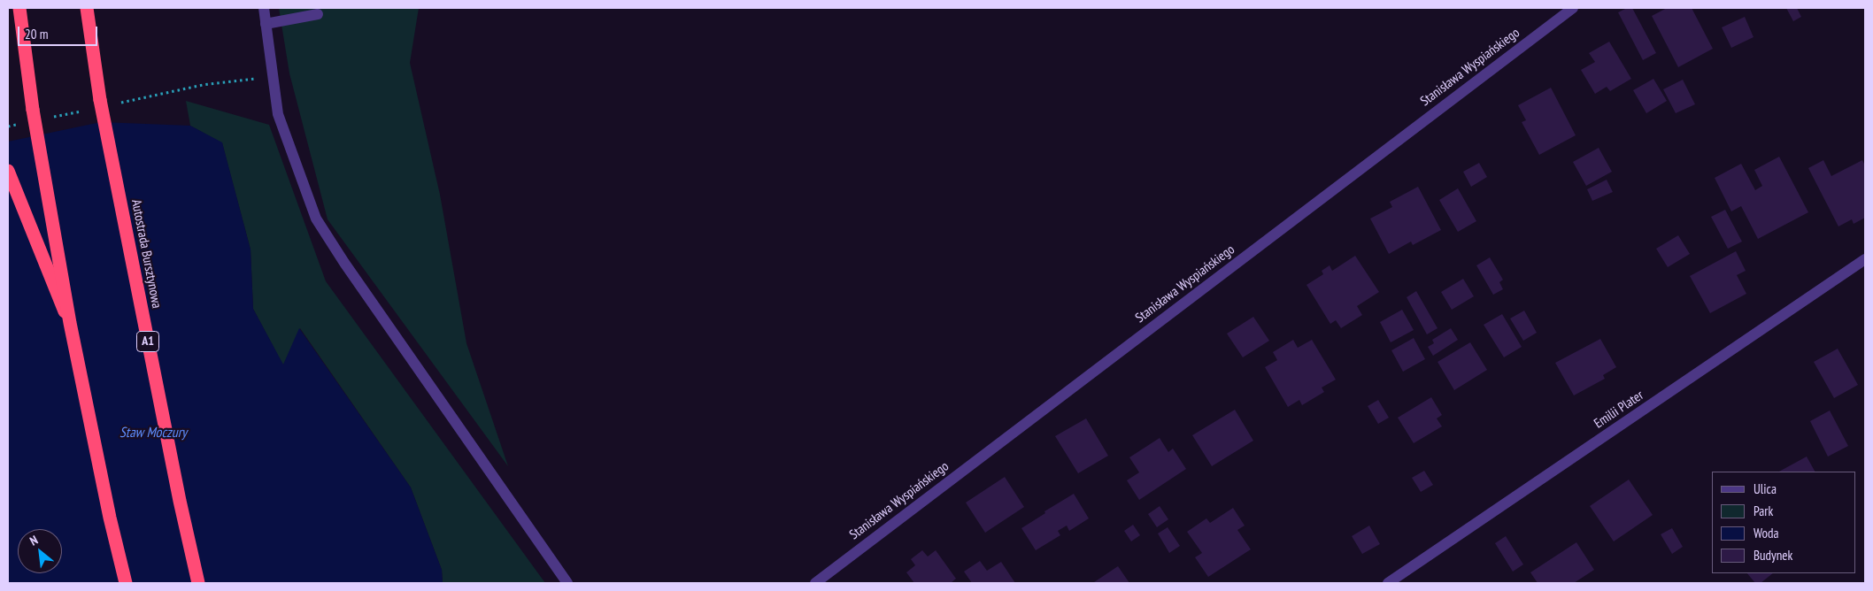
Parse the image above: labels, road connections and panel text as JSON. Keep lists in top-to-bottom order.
{
  "streets": {
    "highway": ["Autostrada Bursztynowa", "A1"],
    "street": ["Stanisława Wyspiańskiego", "Emilii Plater"]
  },
  "water": ["Staw Moczury"],
  "legend": [
    "Ulica",
    "Park",
    "Woda",
    "Budynek"
  ],
  "scale_bar": "20 m",
  "north": "top left"
}
